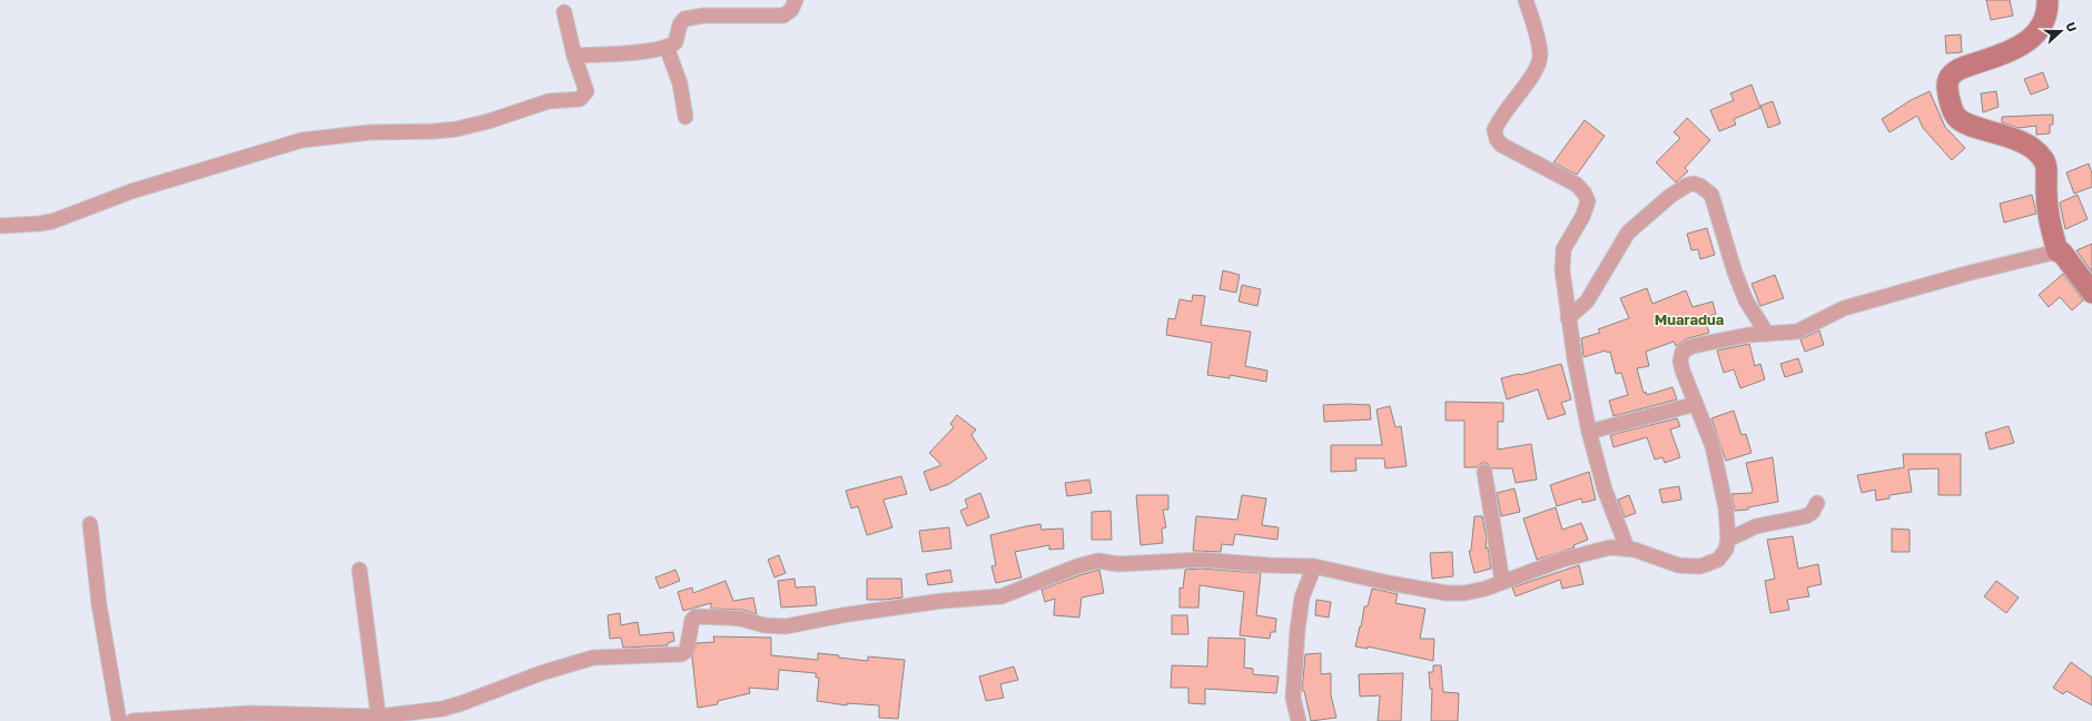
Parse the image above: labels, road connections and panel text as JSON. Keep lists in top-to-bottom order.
{
  "districts": ["Muaradua"],
  "north": "right"
}
